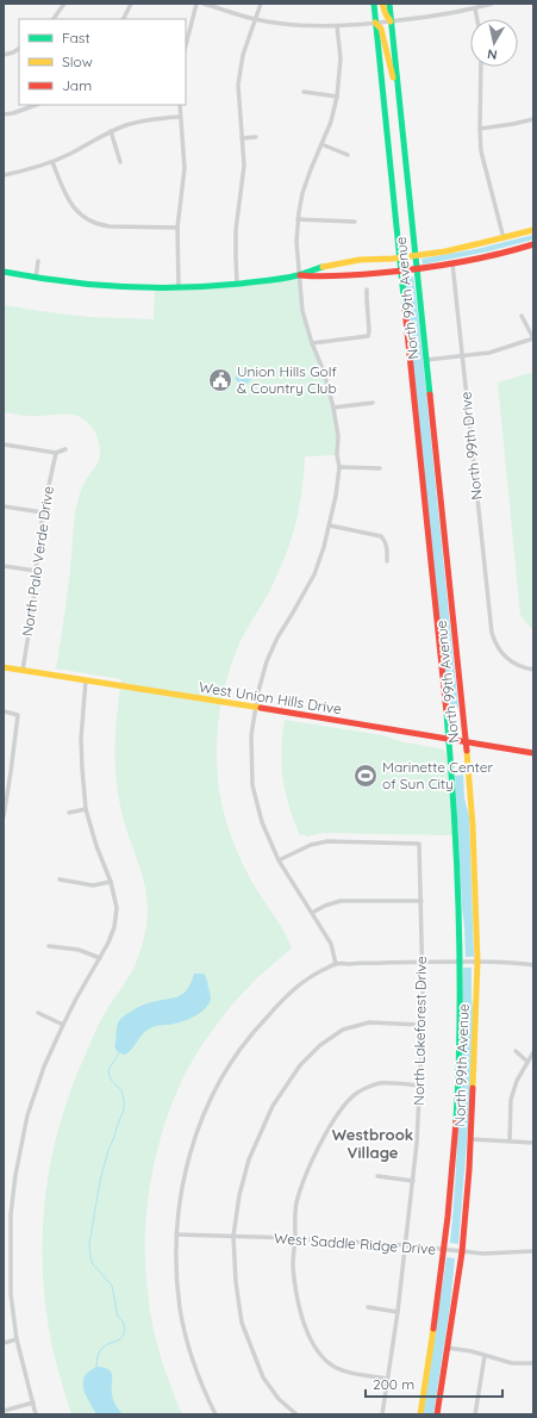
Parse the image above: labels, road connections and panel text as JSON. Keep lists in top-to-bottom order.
{
  "streets": {
    "main road": ["North 99th Avenue", "West Union Hills Drive"],
    "street": [
      "North 99th Drive",
      "North Palo Verde Drive",
      "North Lakeforest Drive",
      "West Saddle Ridge Drive"
    ]
  },
  "crossings": [
    ["North 99th Avenue", "West Union Hills Drive"],
    ["North 99th Avenue", "West Saddle Ridge Drive"],
    ["North Palo Verde Drive", "West Union Hills Drive"],
    ["North Lakeforest Drive", "West Saddle Ridge Drive"]
  ],
  "districts": ["Westbrook Village"],
  "places": {
    "public building": ["Union Hills Golf & Country Club"],
    "sports": ["Marinette Center of Sun City"]
  },
  "legend": ["Fast", "Slow", "Jam"],
  "scale_bar": "200 m",
  "north": "bottom"
}
